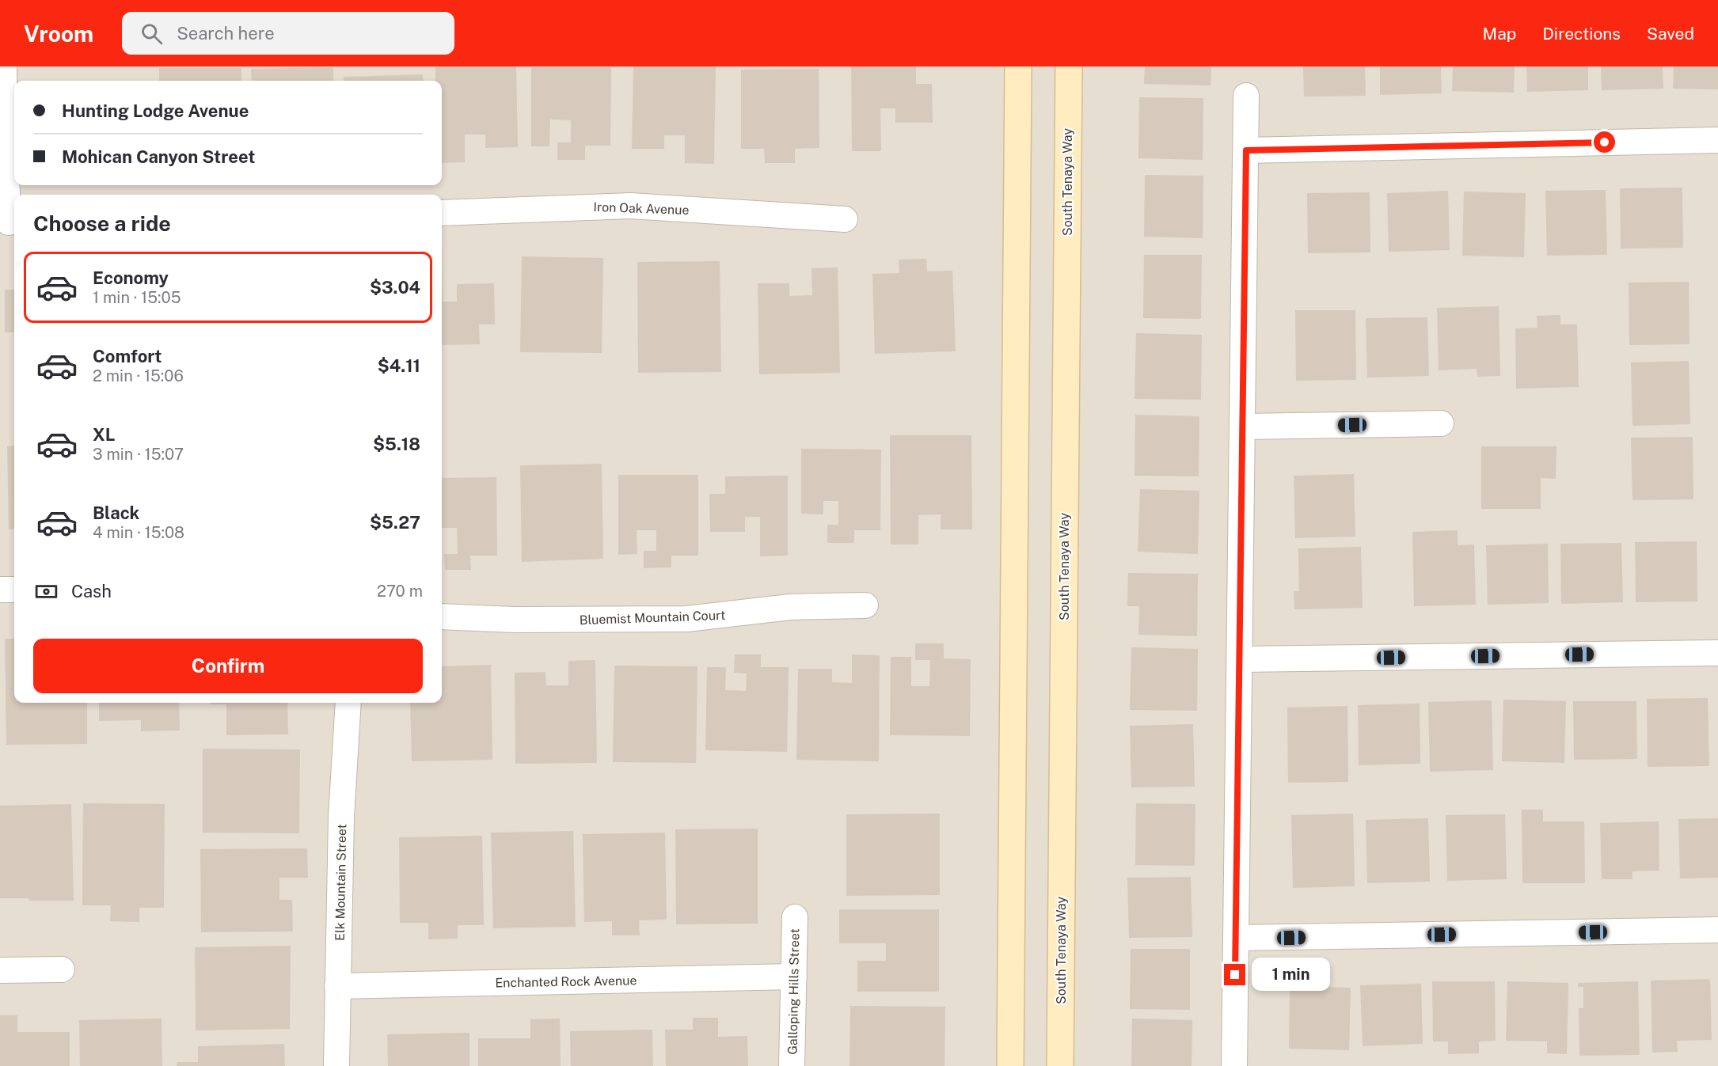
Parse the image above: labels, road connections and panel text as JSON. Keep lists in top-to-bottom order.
{
  "streets": {
    "street": [
      "South Tenaya Way",
      "Iron Oak Avenue",
      "Bluemist Mountain Court",
      "Elk Mountain Street",
      "Enchanted Rock Avenue",
      "Galloping Hills Street"
    ]
  },
  "crossings": [
    ["Elk Mountain Street", "Enchanted Rock Avenue"],
    ["Enchanted Rock Avenue", "Galloping Hills Street"]
  ],
  "page": {
    "header": "Vroom",
    "search": "Search here",
    "nav": ["Map", "Directions", "Saved"],
    "banner": ["Hunting Lodge Avenue", "Mohican Canyon Street"],
    "heading": "Choose a ride",
    "list": [
      {
        "name": "Economy",
        "note": "1 min · 15:05",
        "value": "$3.04"
      },
      {
        "name": "Comfort",
        "note": "2 min · 15:06",
        "value": "$4.11"
      },
      {
        "name": "XL",
        "note": "3 min · 15:07",
        "value": "$5.18"
      },
      {
        "name": "Black",
        "note": "4 min · 15:08",
        "value": "$5.27"
      }
    ],
    "pay": ["Cash", "270 m"],
    "buttons": "Confirm",
    "bubble": "1 min"
  }
}
